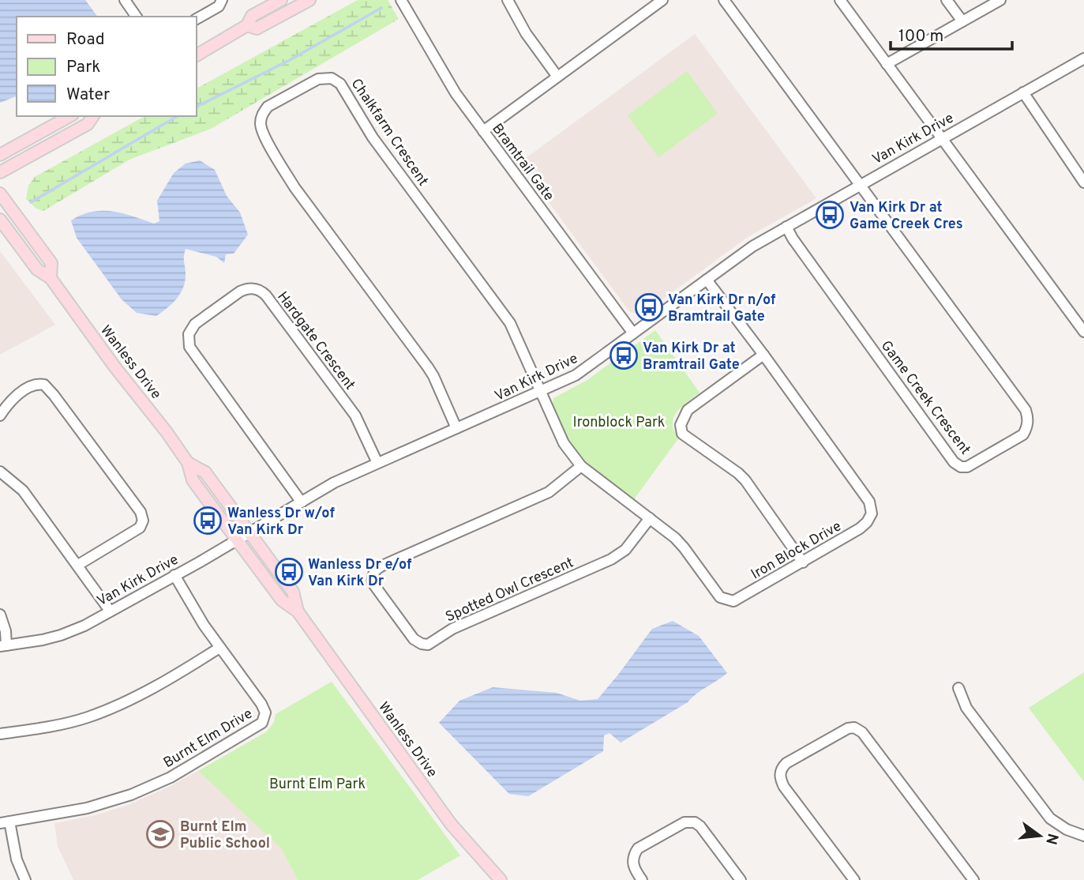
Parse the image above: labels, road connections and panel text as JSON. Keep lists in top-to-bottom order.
{
  "streets": {
    "main road": ["Wanless Drive"],
    "street": [
      "Chalkfarm Crescent",
      "Van Kirk Drive",
      "Bramtrail Gate",
      "Hardgate Crescent",
      "Game Creek Crescent",
      "Iron Block Drive",
      "Spotted Owl Crescent",
      "Burnt Elm Drive"
    ]
  },
  "crossings": [
    ["Chalkfarm Crescent", "Van Kirk Drive"],
    ["Chalkfarm Crescent", "Iron Block Drive"],
    ["Van Kirk Drive", "Bramtrail Gate"],
    ["Van Kirk Drive", "Hardgate Crescent"],
    ["Van Kirk Drive", "Wanless Drive"],
    ["Van Kirk Drive", "Game Creek Crescent"],
    ["Van Kirk Drive", "Iron Block Drive"],
    ["Van Kirk Drive", "Burnt Elm Drive"],
    ["Iron Block Drive", "Spotted Owl Crescent"]
  ],
  "parks": ["Ironblock Park", "Burnt Elm Park"],
  "places": {
    "bus stop": [
      "Van Kirk Dr at Game Creek Cres",
      "Van Kirk Dr n/of Bramtrail Gate",
      "Van Kirk Dr at Bramtrail Gate",
      "Wanless Dr w/of Van Kirk Dr",
      "Wanless Dr e/of Van Kirk Dr"
    ],
    "school or university": ["Burnt Elm Public School"]
  },
  "legend": ["Road", "Park", "Water"],
  "scale_bar": "100 m",
  "north": "right"
}
